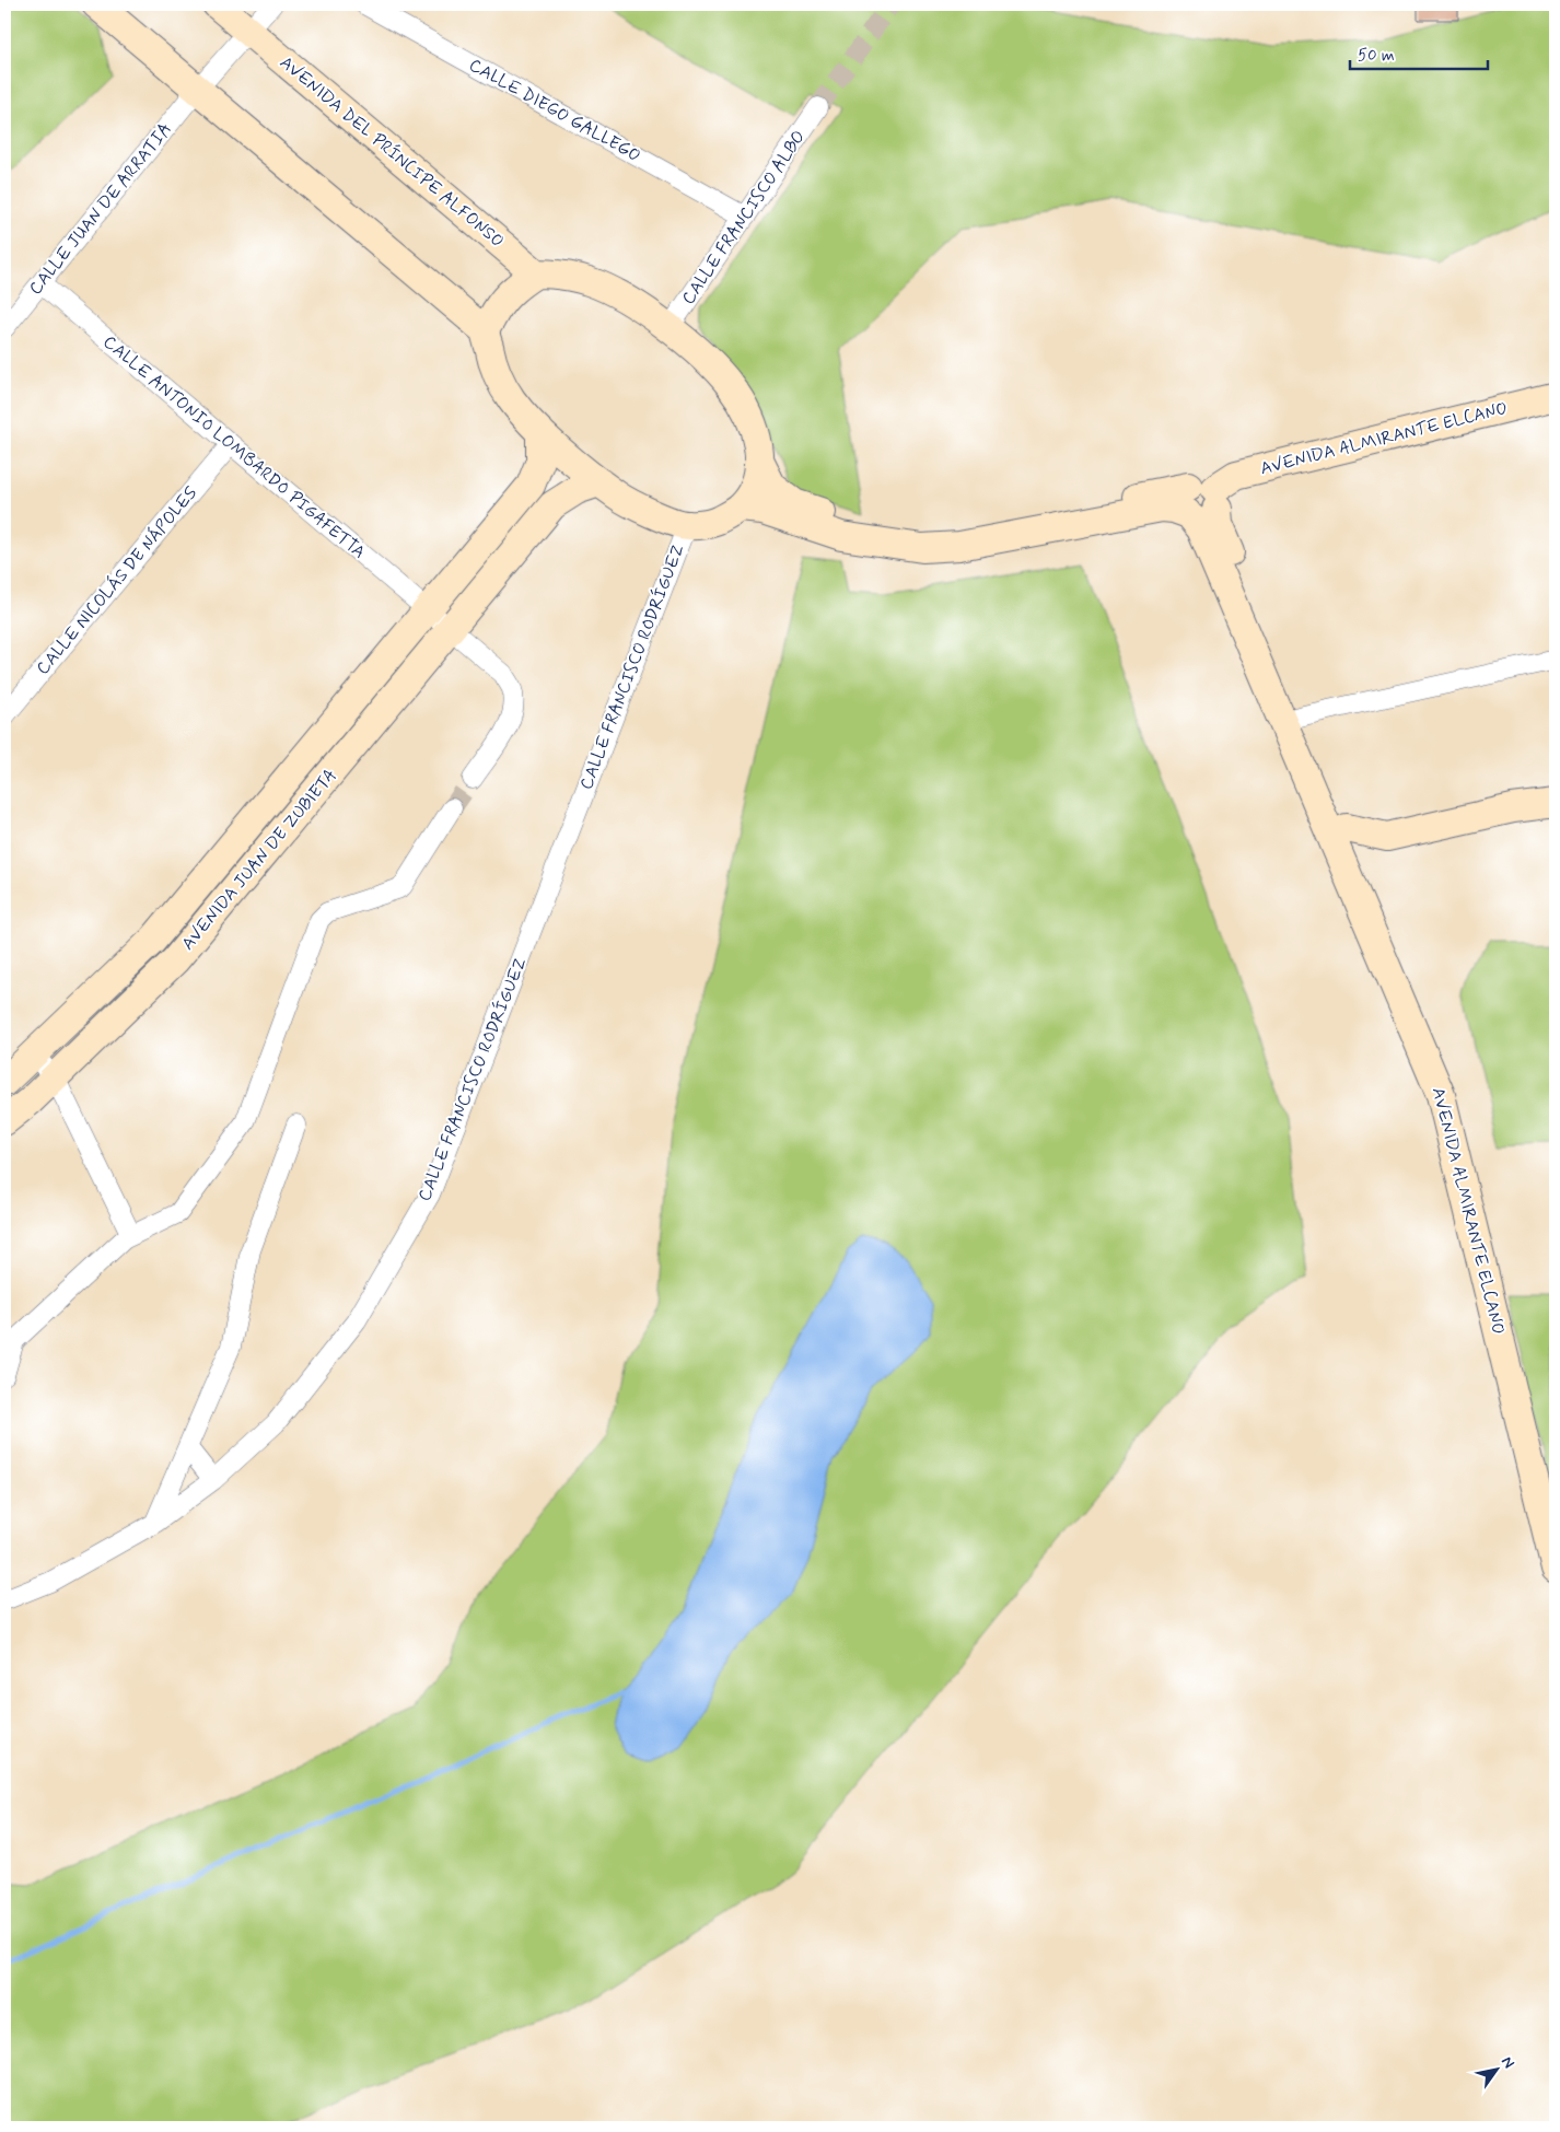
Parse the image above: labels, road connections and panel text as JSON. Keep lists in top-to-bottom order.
{
  "streets": {
    "street": [
      "CALLE DIEGO GALLEGO",
      "AVENIDA DEL PRÍNCIPE ALFONSO",
      "CALLE JUAN DE ARRATIA",
      "CALLE FRANCISCO ALBO",
      "AVENIDA ALMIRANTE ELCANO",
      "CALLE ANTONIO LOMBARDO PIGAFETTA",
      "CALLE NICOLÁS DE NÁPOLES",
      "CALLE FRANCISCO RODRÍGUEZ",
      "AVENIDA JUAN DE ZUBIETA"
    ]
  },
  "crossings": [
    ["CALLE DIEGO GALLEGO", "CALLE FRANCISCO ALBO"],
    ["CALLE JUAN DE ARRATIA", "CALLE ANTONIO LOMBARDO PIGAFETTA"],
    ["CALLE ANTONIO LOMBARDO PIGAFETTA", "CALLE NICOLÁS DE NÁPOLES"],
    ["CALLE ANTONIO LOMBARDO PIGAFETTA", "AVENIDA JUAN DE ZUBIETA"]
  ],
  "scale_bar": "50 m",
  "north": "top right"
}
